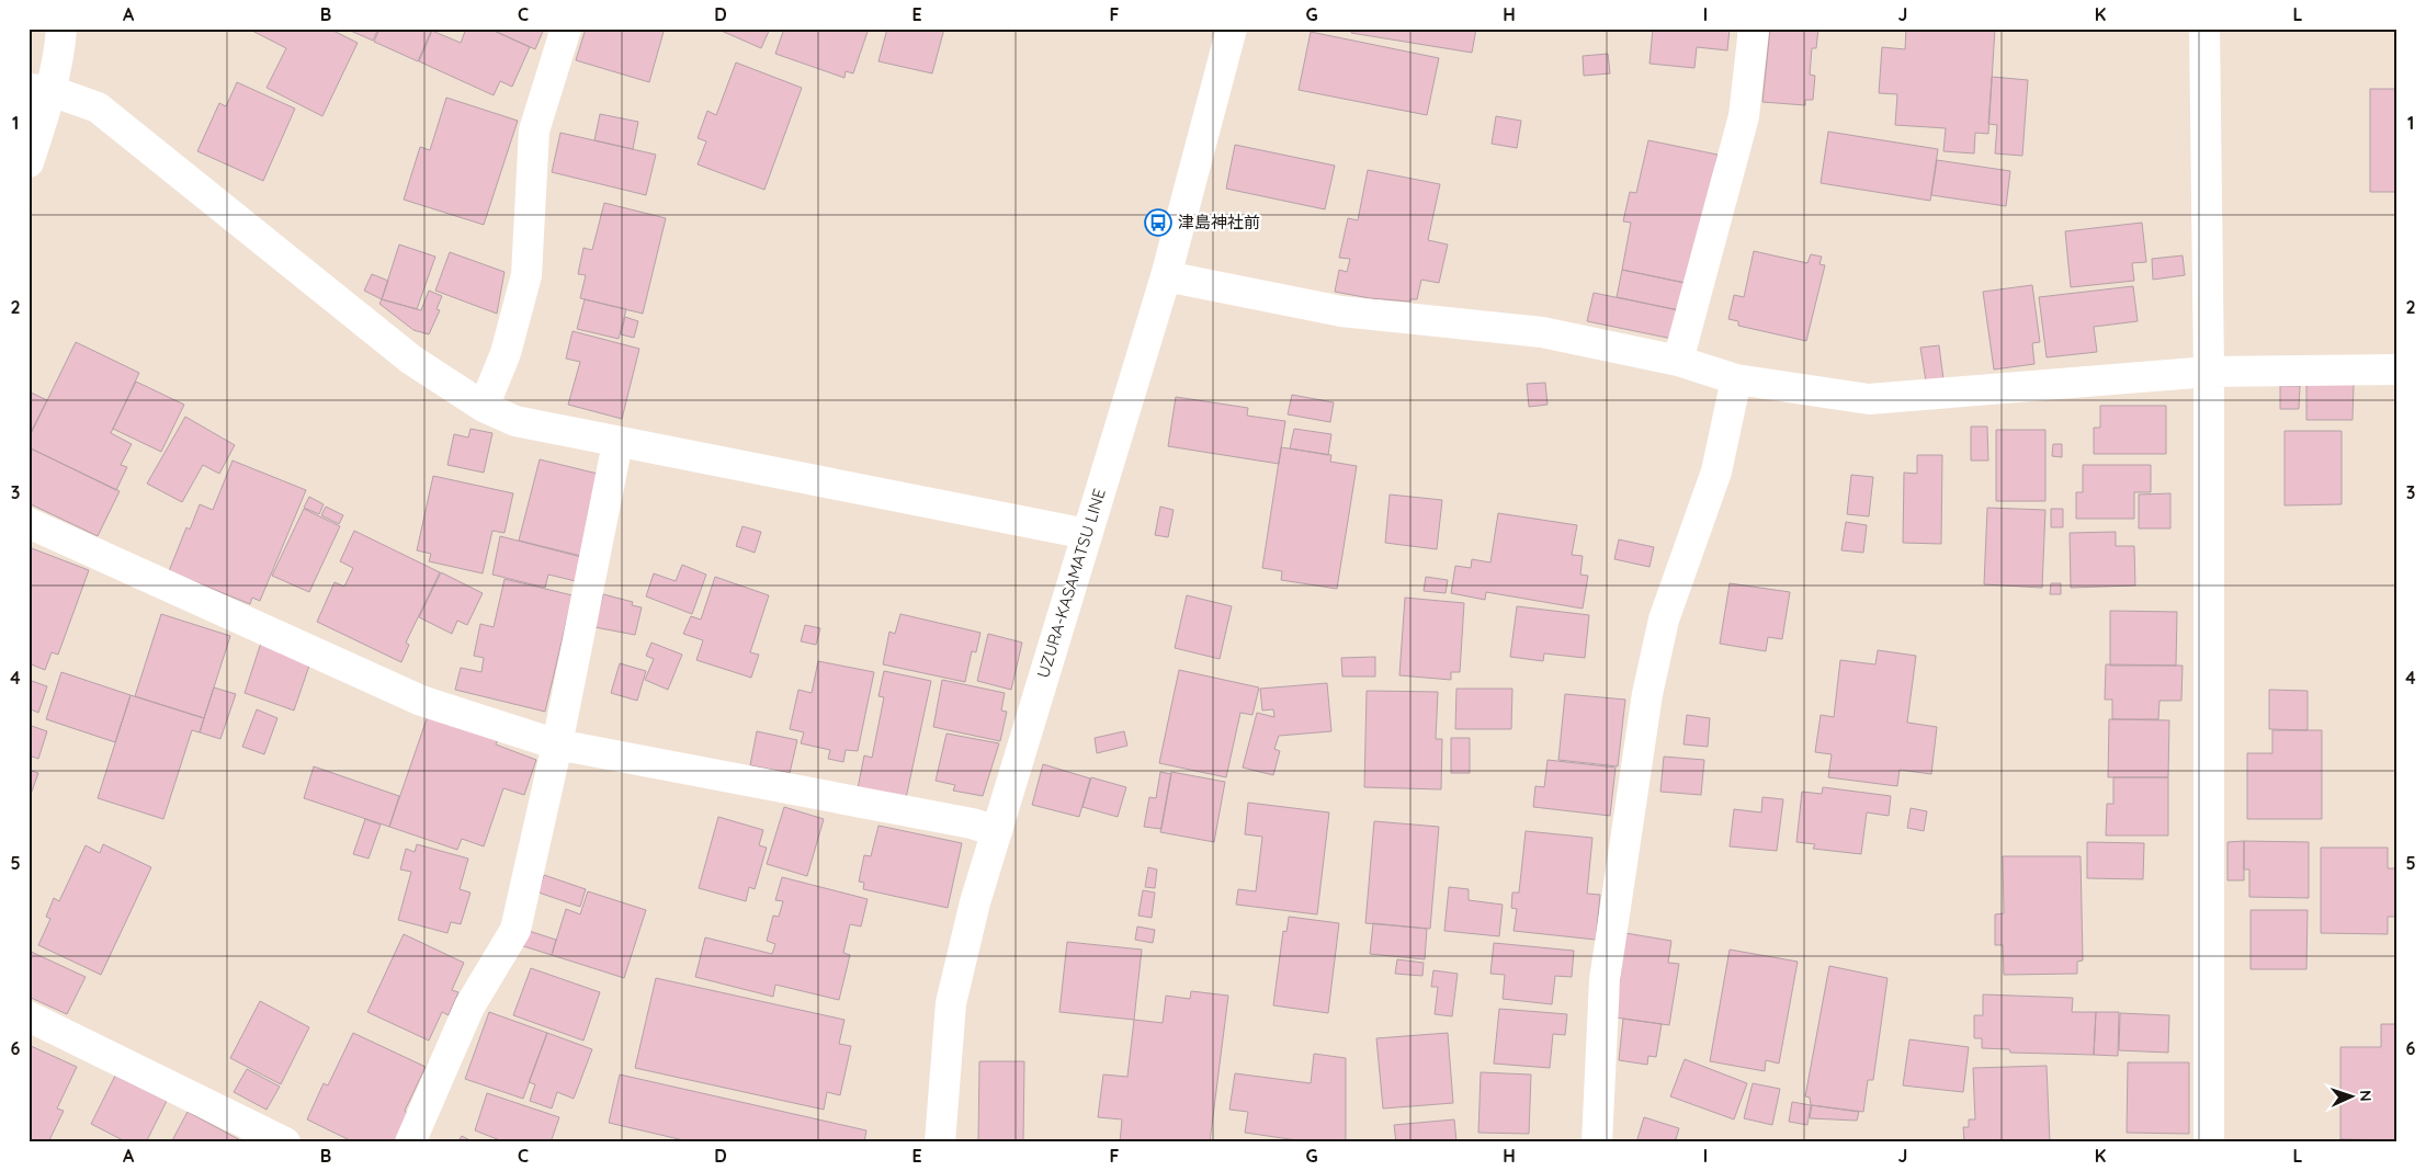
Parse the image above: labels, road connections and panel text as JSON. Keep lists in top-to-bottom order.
{
  "streets": {
    "street": ["UZURA-KASAMATSU LINE"]
  },
  "places": {
    "bus stop": ["津島神社前"]
  },
  "north": "right",
  "grid": {
    "columns": [
      "A",
      "B",
      "C",
      "D",
      "E",
      "F",
      "G",
      "H",
      "I",
      "J",
      "K",
      "L"
    ],
    "rows": [
      "1",
      "2",
      "3",
      "4",
      "5",
      "6"
    ]
  }
}
